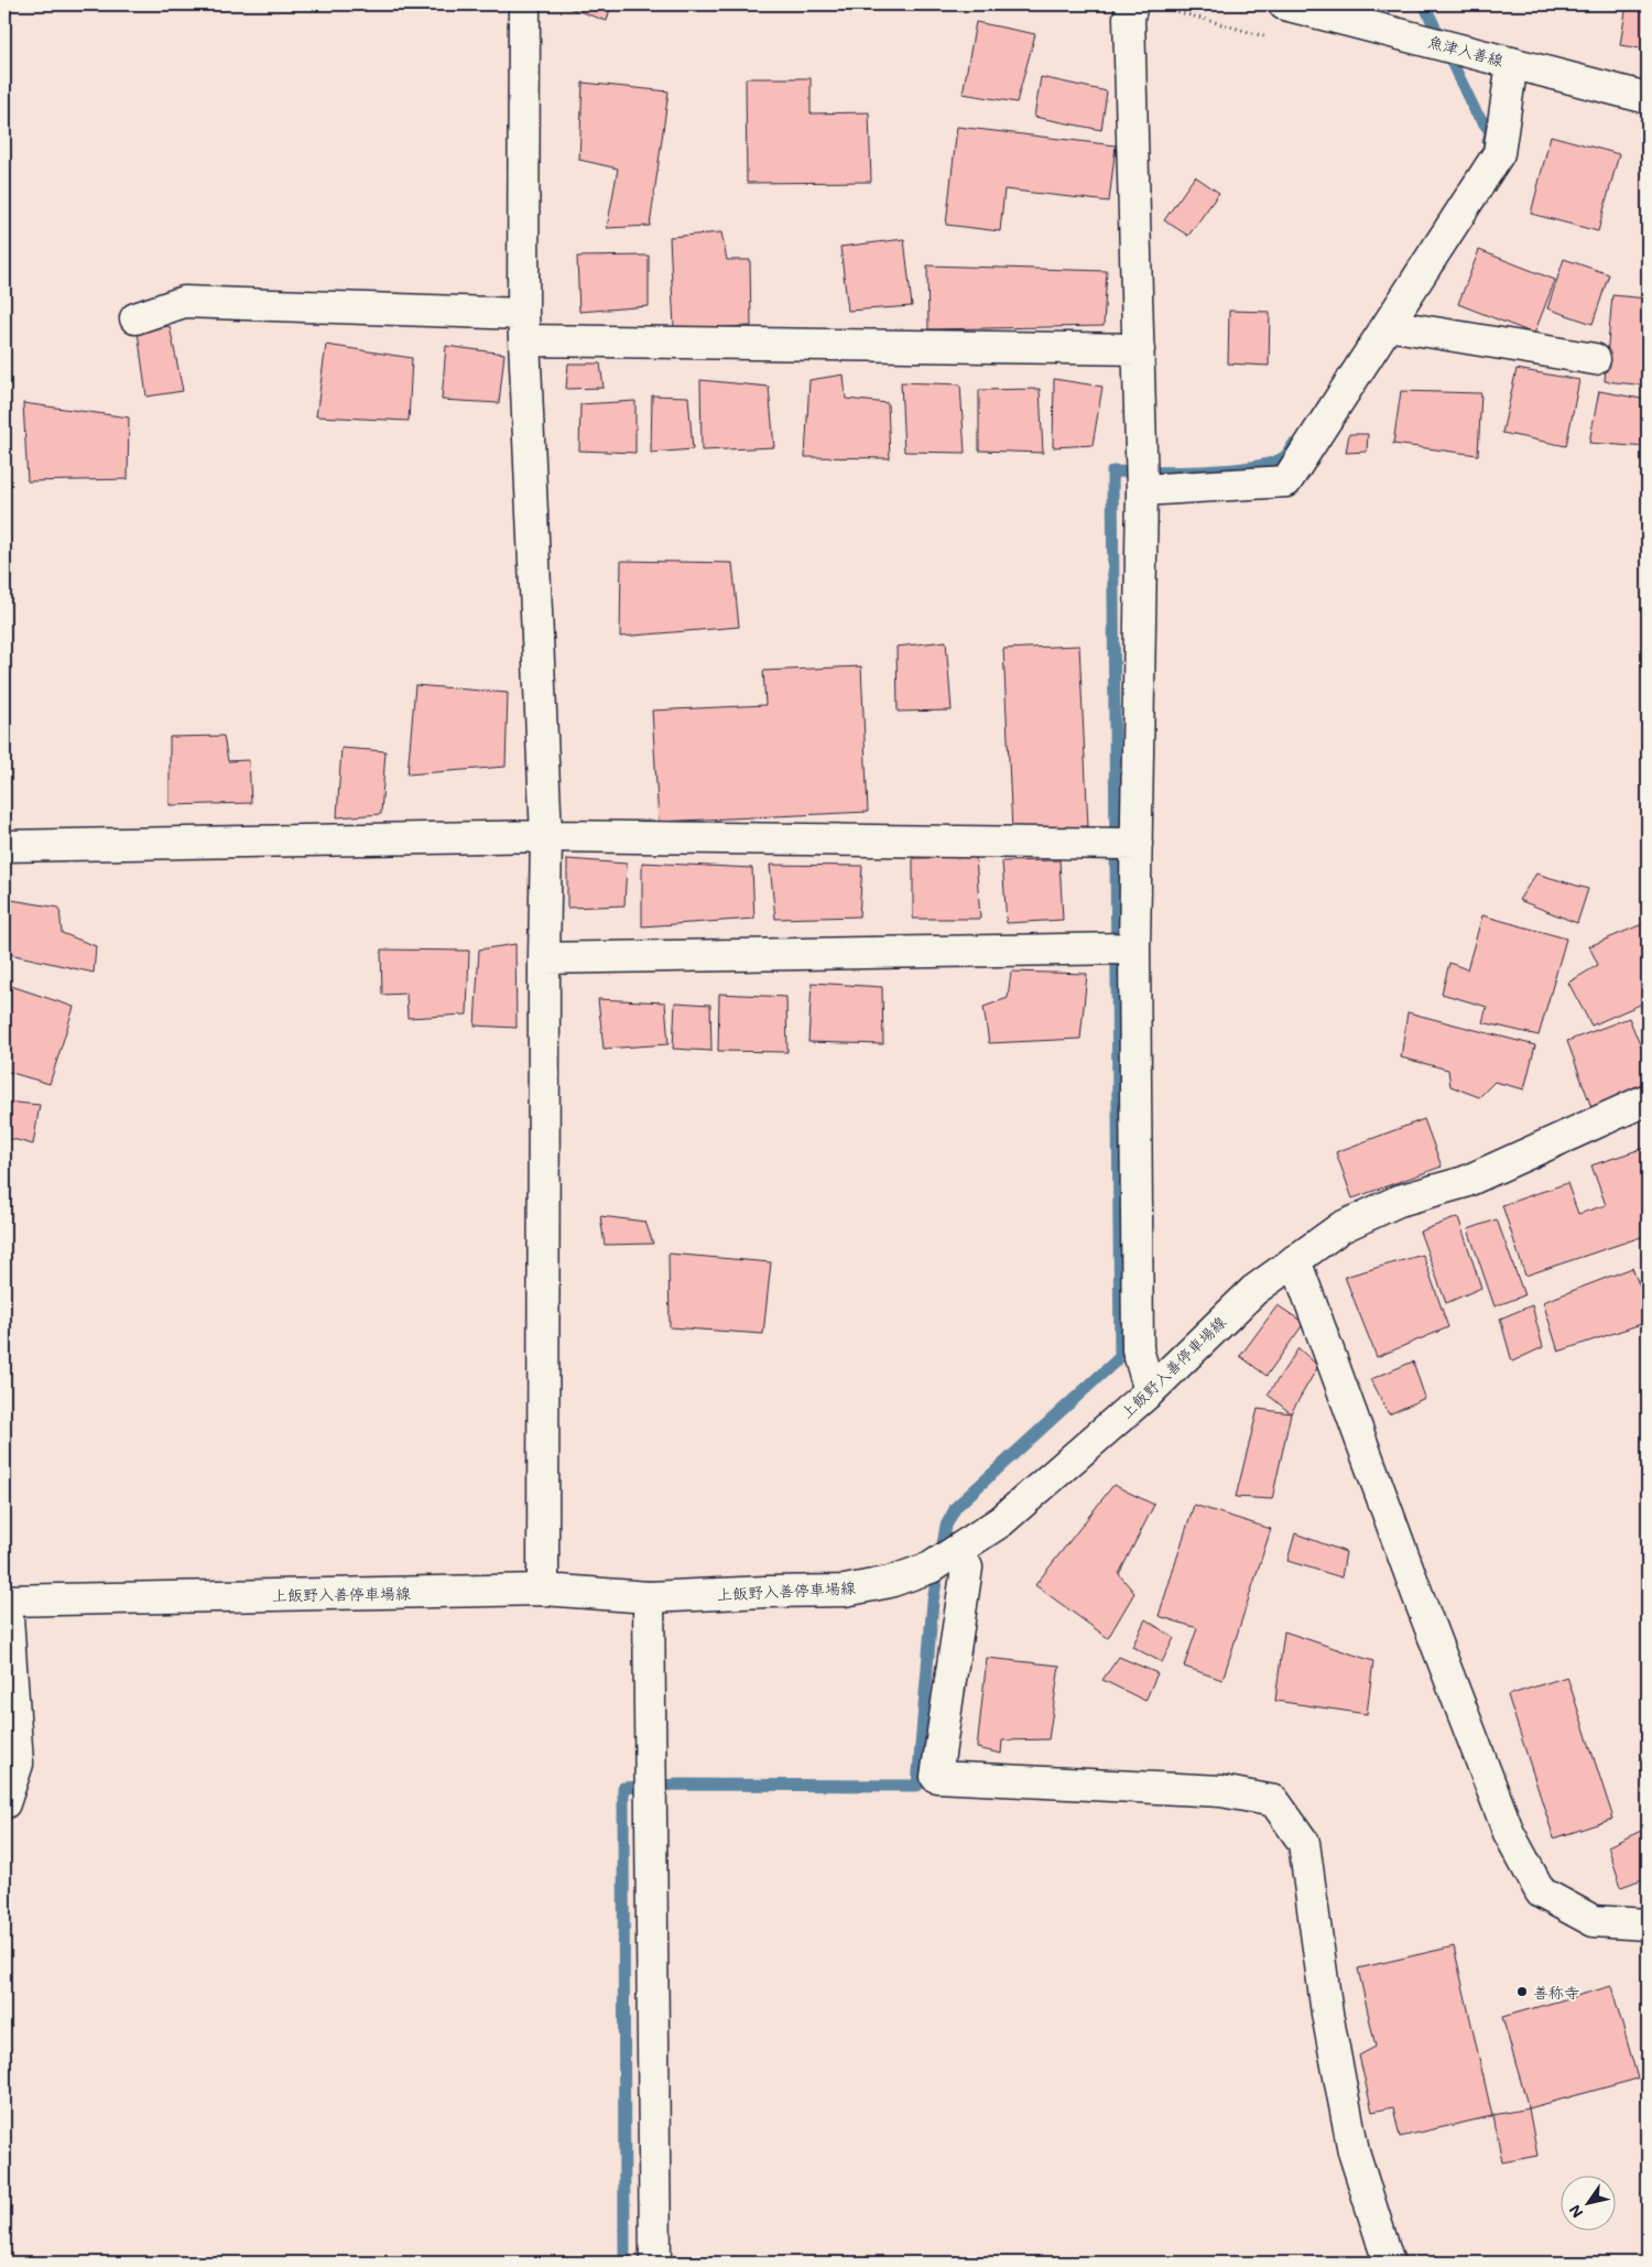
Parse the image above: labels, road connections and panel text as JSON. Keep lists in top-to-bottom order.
{
  "streets": {
    "street": ["魚津入善線", "上飯野入善停車場線"]
  },
  "places": ["善称寺"],
  "north": "bottom left"
}
